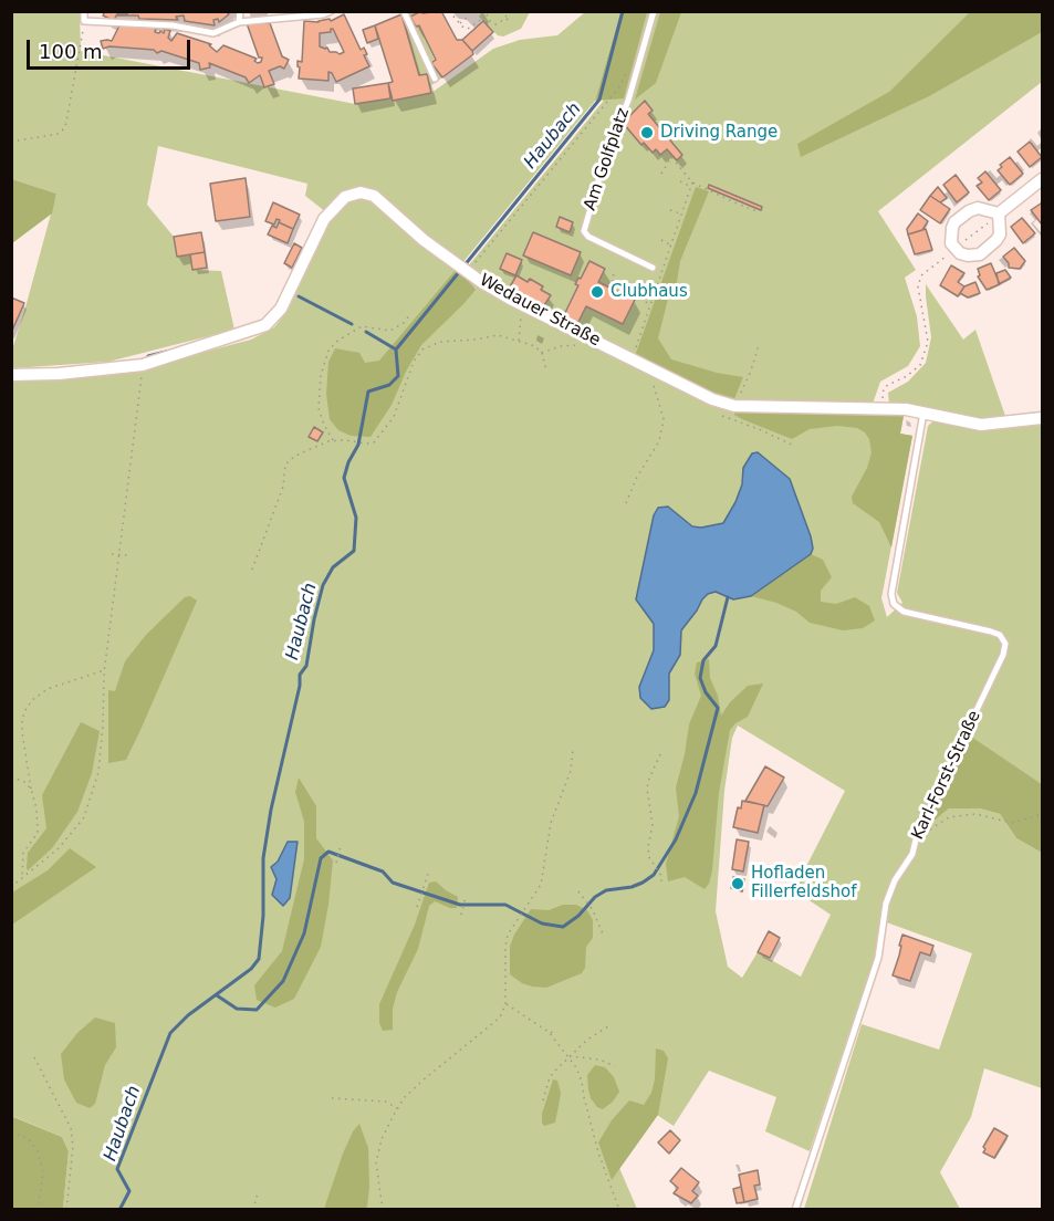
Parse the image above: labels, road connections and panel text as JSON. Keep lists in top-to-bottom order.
{
  "streets": {
    "street": ["Wedauer Straße"],
    "lane": ["Am Golfplatz", "Karl-Forst-Straße"]
  },
  "crossings": [
    ["Wedauer Straße", "Karl-Forst-Straße"]
  ],
  "water": ["Haubach"],
  "places": ["Driving Range", "Clubhaus", "Hofladen Fillerfeldshof"],
  "scale_bar": "100 m"
}
